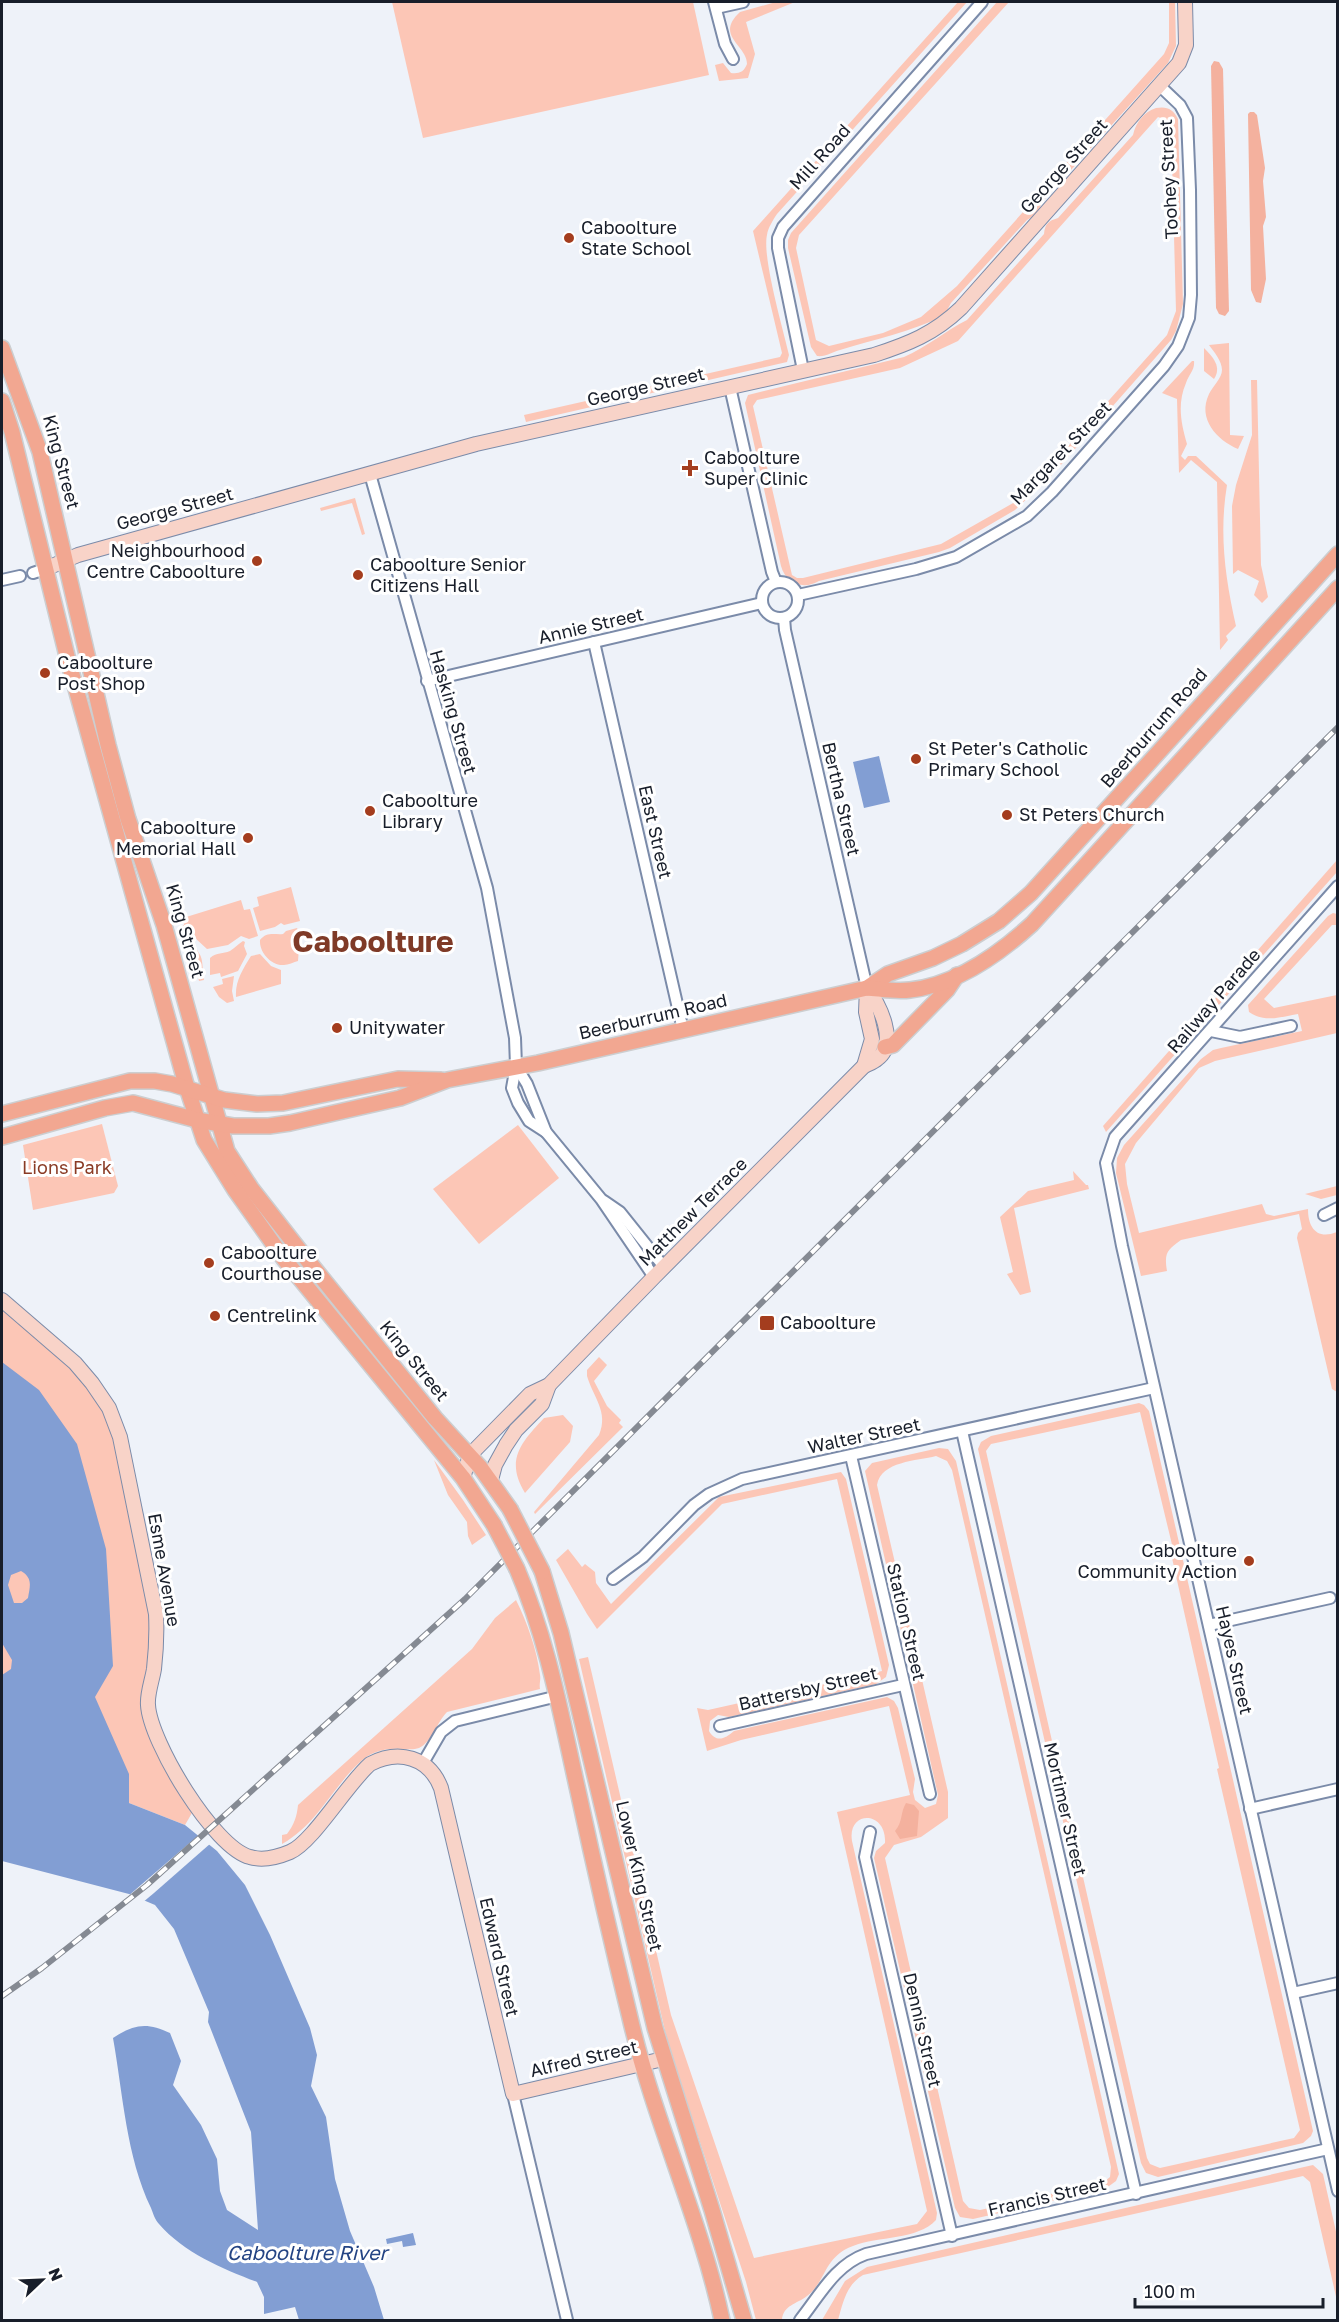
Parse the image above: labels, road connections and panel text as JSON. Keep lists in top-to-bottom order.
{
  "streets": {
    "main road": ["King Street", "Beerburrum Road", "Lower King Street"],
    "street": [
      "Mill Road",
      "George Street",
      "Toohey Street",
      "Margaret Street",
      "Annie Street",
      "Hasking Street",
      "Bertha Street",
      "East Street",
      "Railway Parade",
      "Matthew Terrace",
      "Walter Street",
      "Esme Avenue",
      "Station Street",
      "Hayes Street",
      "Battersby Street",
      "Mortimer Street",
      "Edward Street",
      "Dennis Street",
      "Alfred Street",
      "Francis Street"
    ]
  },
  "crossings": [
    ["Mill Road", "George Street"],
    ["George Street", "Toohey Street"],
    ["George Street", "King Street"],
    ["George Street", "Hasking Street"],
    ["Toohey Street", "Margaret Street"],
    ["Margaret Street", "Annie Street"],
    ["Margaret Street", "Bertha Street"],
    ["King Street", "Beerburrum Road"],
    ["King Street", "Matthew Terrace"],
    ["King Street", "Lower King Street"],
    ["Annie Street", "Hasking Street"],
    ["Annie Street", "Bertha Street"],
    ["Annie Street", "East Street"],
    ["Hasking Street", "Beerburrum Road"],
    ["Beerburrum Road", "Bertha Street"],
    ["Beerburrum Road", "East Street"],
    ["Beerburrum Road", "Matthew Terrace"],
    ["Bertha Street", "Matthew Terrace"],
    ["Railway Parade", "Hayes Street"],
    ["Matthew Terrace", "Lower King Street"],
    ["Walter Street", "Station Street"],
    ["Walter Street", "Hayes Street"],
    ["Walter Street", "Mortimer Street"],
    ["Esme Avenue", "Edward Street"],
    ["Station Street", "Battersby Street"],
    ["Hayes Street", "Francis Street"],
    ["Mortimer Street", "Francis Street"],
    ["Lower King Street", "Alfred Street"],
    ["Edward Street", "Alfred Street"],
    ["Dennis Street", "Francis Street"]
  ],
  "districts": ["Caboolture"],
  "water": ["Caboolture River"],
  "parks": ["Lions Park"],
  "places": {
    "other": [
      "Caboolture State School",
      "Neighbourhood Centre Caboolture",
      "Caboolture Senior Citizens Hall",
      "Caboolture Post Shop",
      "St Peter's Catholic Primary School",
      "Caboolture Library",
      "St Peters Church",
      "Caboolture Memorial Hall",
      "Unitywater",
      "Caboolture Courthouse",
      "Centrelink",
      "Caboolture Community Action"
    ],
    "health": ["Caboolture Super Clinic"],
    "transit": ["Caboolture"]
  },
  "scale_bar": "100 m",
  "north": "top right"
}
